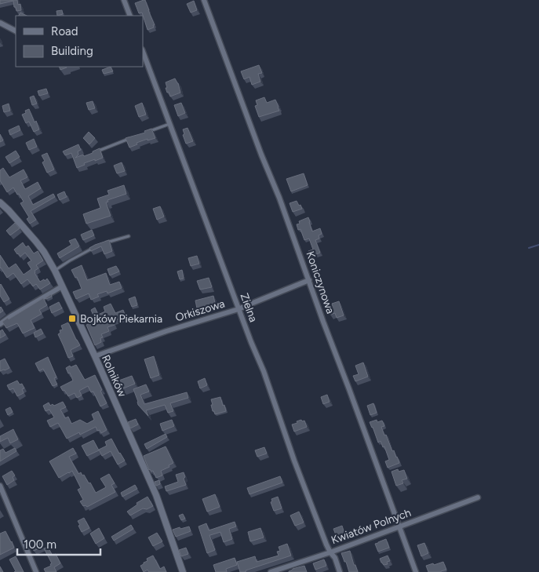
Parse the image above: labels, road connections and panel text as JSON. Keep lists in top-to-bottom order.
{
  "streets": {
    "street": [
      "Koniczynowa",
      "Zielna",
      "Orkiszowa",
      "Rolników",
      "Kwiatów Polnych"
    ]
  },
  "crossings": [
    ["Koniczynowa", "Orkiszowa"],
    ["Koniczynowa", "Kwiatów Polnych"],
    ["Zielna", "Orkiszowa"],
    ["Zielna", "Kwiatów Polnych"],
    ["Orkiszowa", "Rolników"]
  ],
  "places": {
    "transit": ["Bojków Piekarnia"]
  },
  "legend": ["Road", "Building"],
  "scale_bar": "100 m"
}
